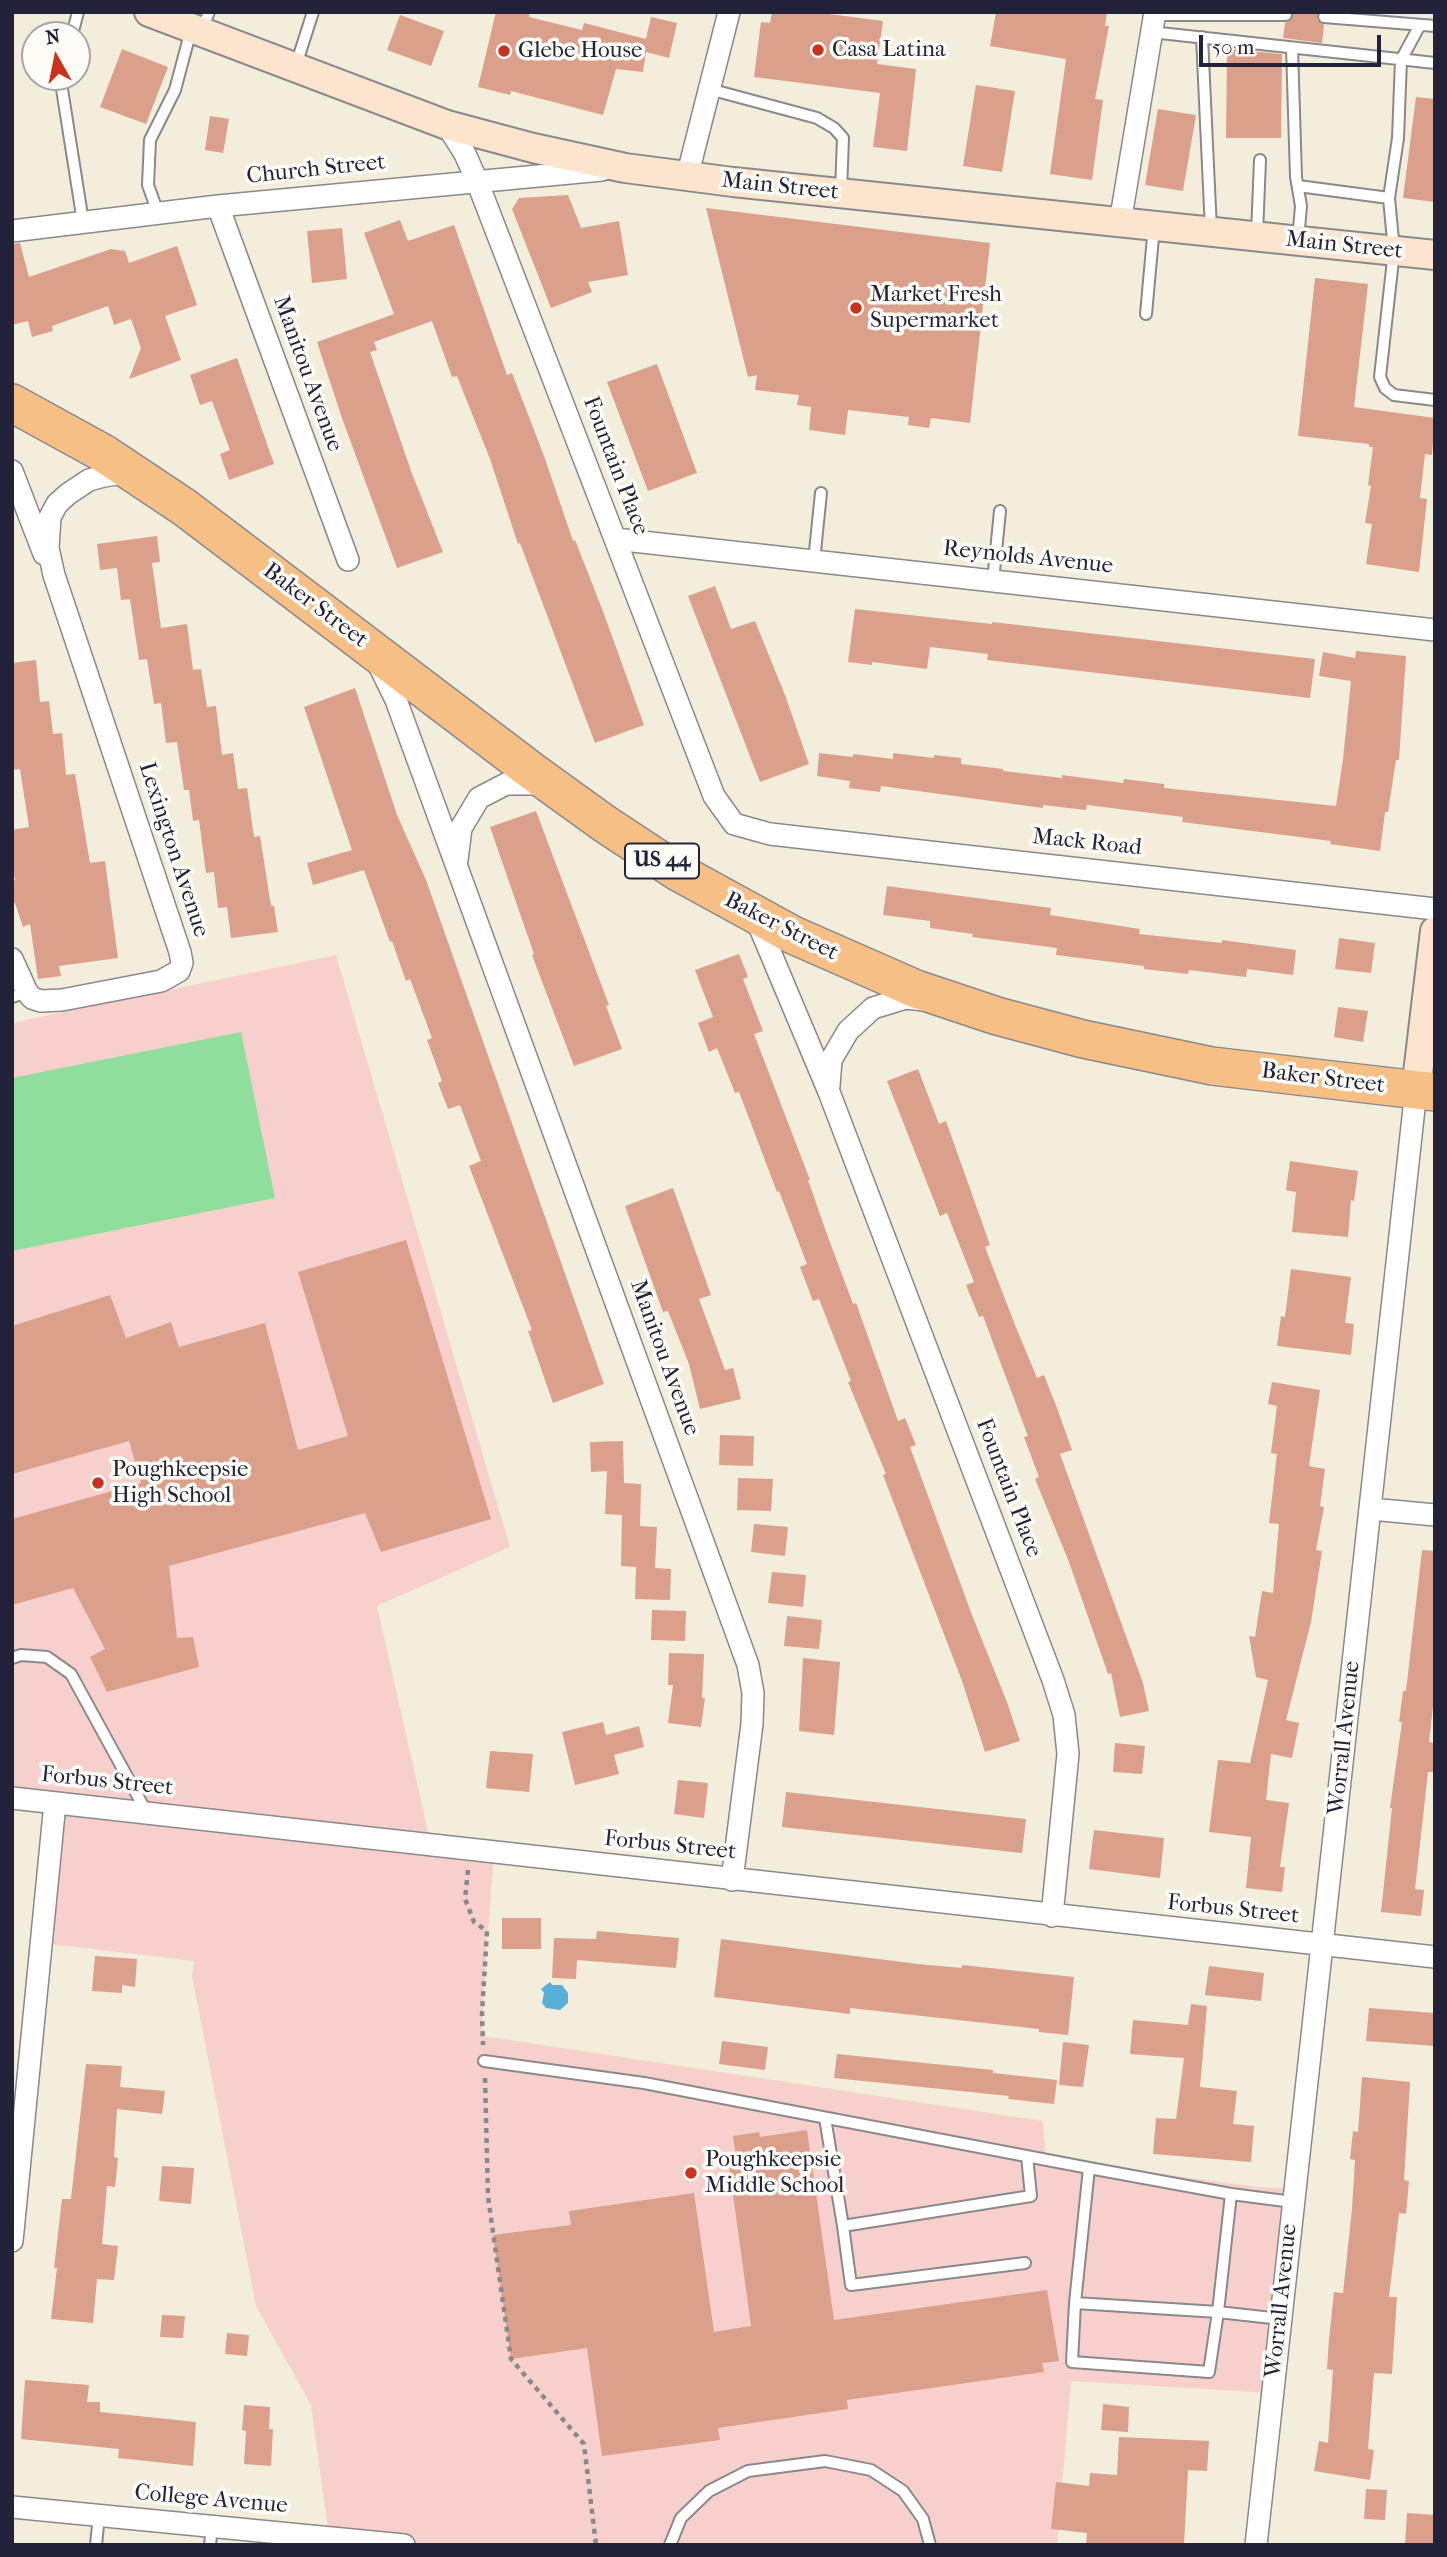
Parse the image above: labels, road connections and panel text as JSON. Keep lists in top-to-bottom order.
{
  "streets": {
    "highway": ["Baker Street", "US 44"],
    "street": [
      "Church Street",
      "Main Street",
      "Manitou Avenue",
      "Fountain Place",
      "Reynolds Avenue",
      "Mack Road",
      "Lexington Avenue",
      "Worrall Avenue",
      "Forbus Street",
      "College Avenue"
    ]
  },
  "crossings": [
    ["Church Street", "Main Street"],
    ["Church Street", "Manitou Avenue"],
    ["Church Street", "Fountain Place"],
    ["Main Street", "Fountain Place"],
    ["Manitou Avenue", "Baker Street"],
    ["Manitou Avenue", "Forbus Street"],
    ["Fountain Place", "Reynolds Avenue"],
    ["Fountain Place", "Baker Street"],
    ["Fountain Place", "Mack Road"],
    ["Fountain Place", "Forbus Street"],
    ["Baker Street", "Lexington Avenue"],
    ["Baker Street", "Worrall Avenue"],
    ["Worrall Avenue", "Forbus Street"]
  ],
  "places": [
    "Casa Latina",
    "Glebe House",
    "Market Fresh Supermarket",
    "Poughkeepsie High School",
    "Poughkeepsie Middle School"
  ],
  "scale_bar": "50 m",
  "north": "top"
}
